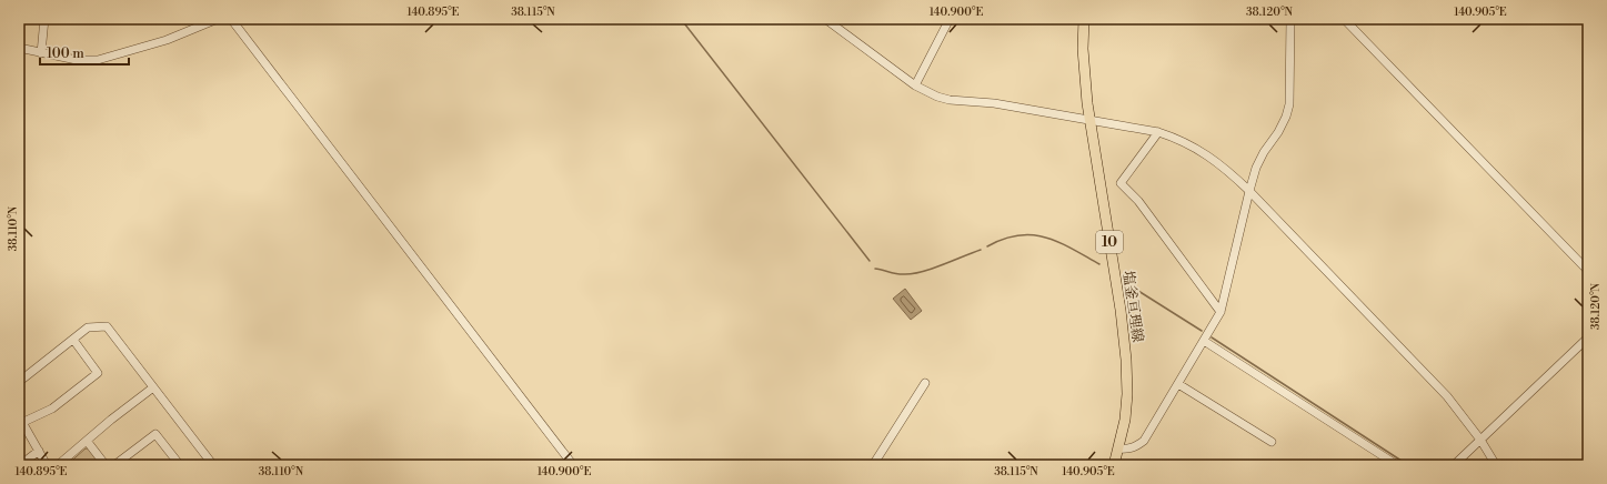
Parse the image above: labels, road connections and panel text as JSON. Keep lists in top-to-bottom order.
{
  "streets": {
    "main road": ["10", "塩釜亘理線"]
  },
  "scale_bar": "100 m",
  "coordinates": [
    "140.895°E",
    "38.115°N",
    "140.900°E",
    "38.120°N",
    "140.905°E",
    "38.110°N"
  ]
}
